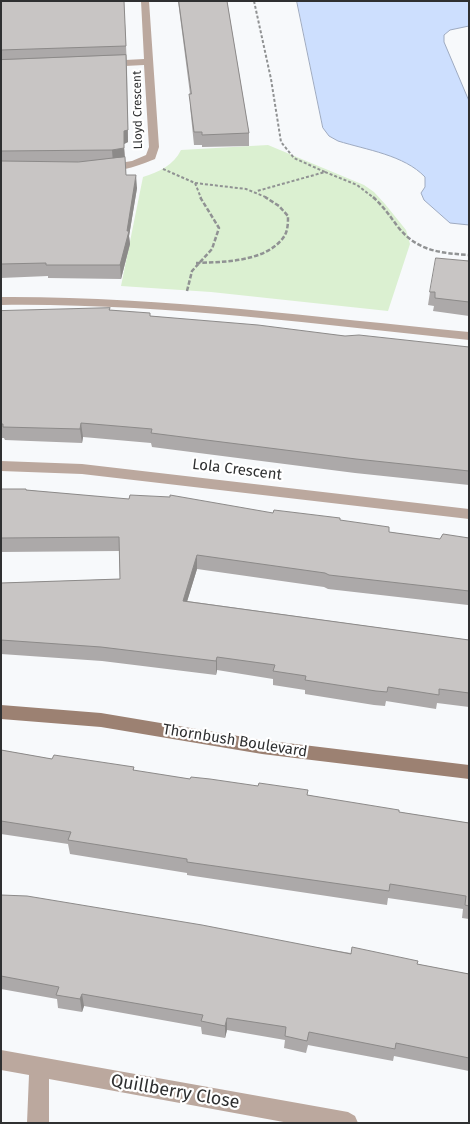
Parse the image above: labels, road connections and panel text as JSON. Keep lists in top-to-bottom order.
{
  "streets": {
    "street": [
      "Lloyd Crescent",
      "Lola Crescent",
      "Thornbush Boulevard",
      "Quillberry Close"
    ]
  }
}
